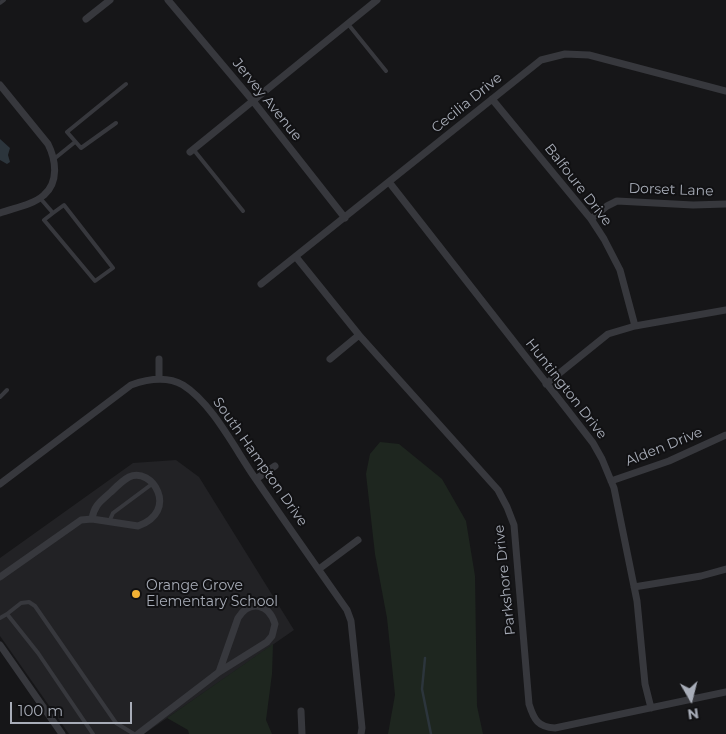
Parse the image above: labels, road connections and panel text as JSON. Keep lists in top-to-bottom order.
{
  "streets": {
    "street": [
      "Jervey Avenue",
      "Cecilia Drive",
      "Balfoure Drive",
      "Dorset Lane",
      "Huntington Drive",
      "Alden Drive",
      "South Hampton Drive",
      "Parkshore Drive"
    ]
  },
  "crossings": [
    ["Jervey Avenue", "Cecilia Drive"],
    ["Cecilia Drive", "Balfoure Drive"],
    ["Cecilia Drive", "Huntington Drive"],
    ["Cecilia Drive", "Parkshore Drive"],
    ["Balfoure Drive", "Dorset Lane"],
    ["Huntington Drive", "Alden Drive"],
    ["Huntington Drive", "Parkshore Drive"]
  ],
  "places": ["Orange Grove Elementary School"],
  "scale_bar": "100 m",
  "north": "bottom"
}
